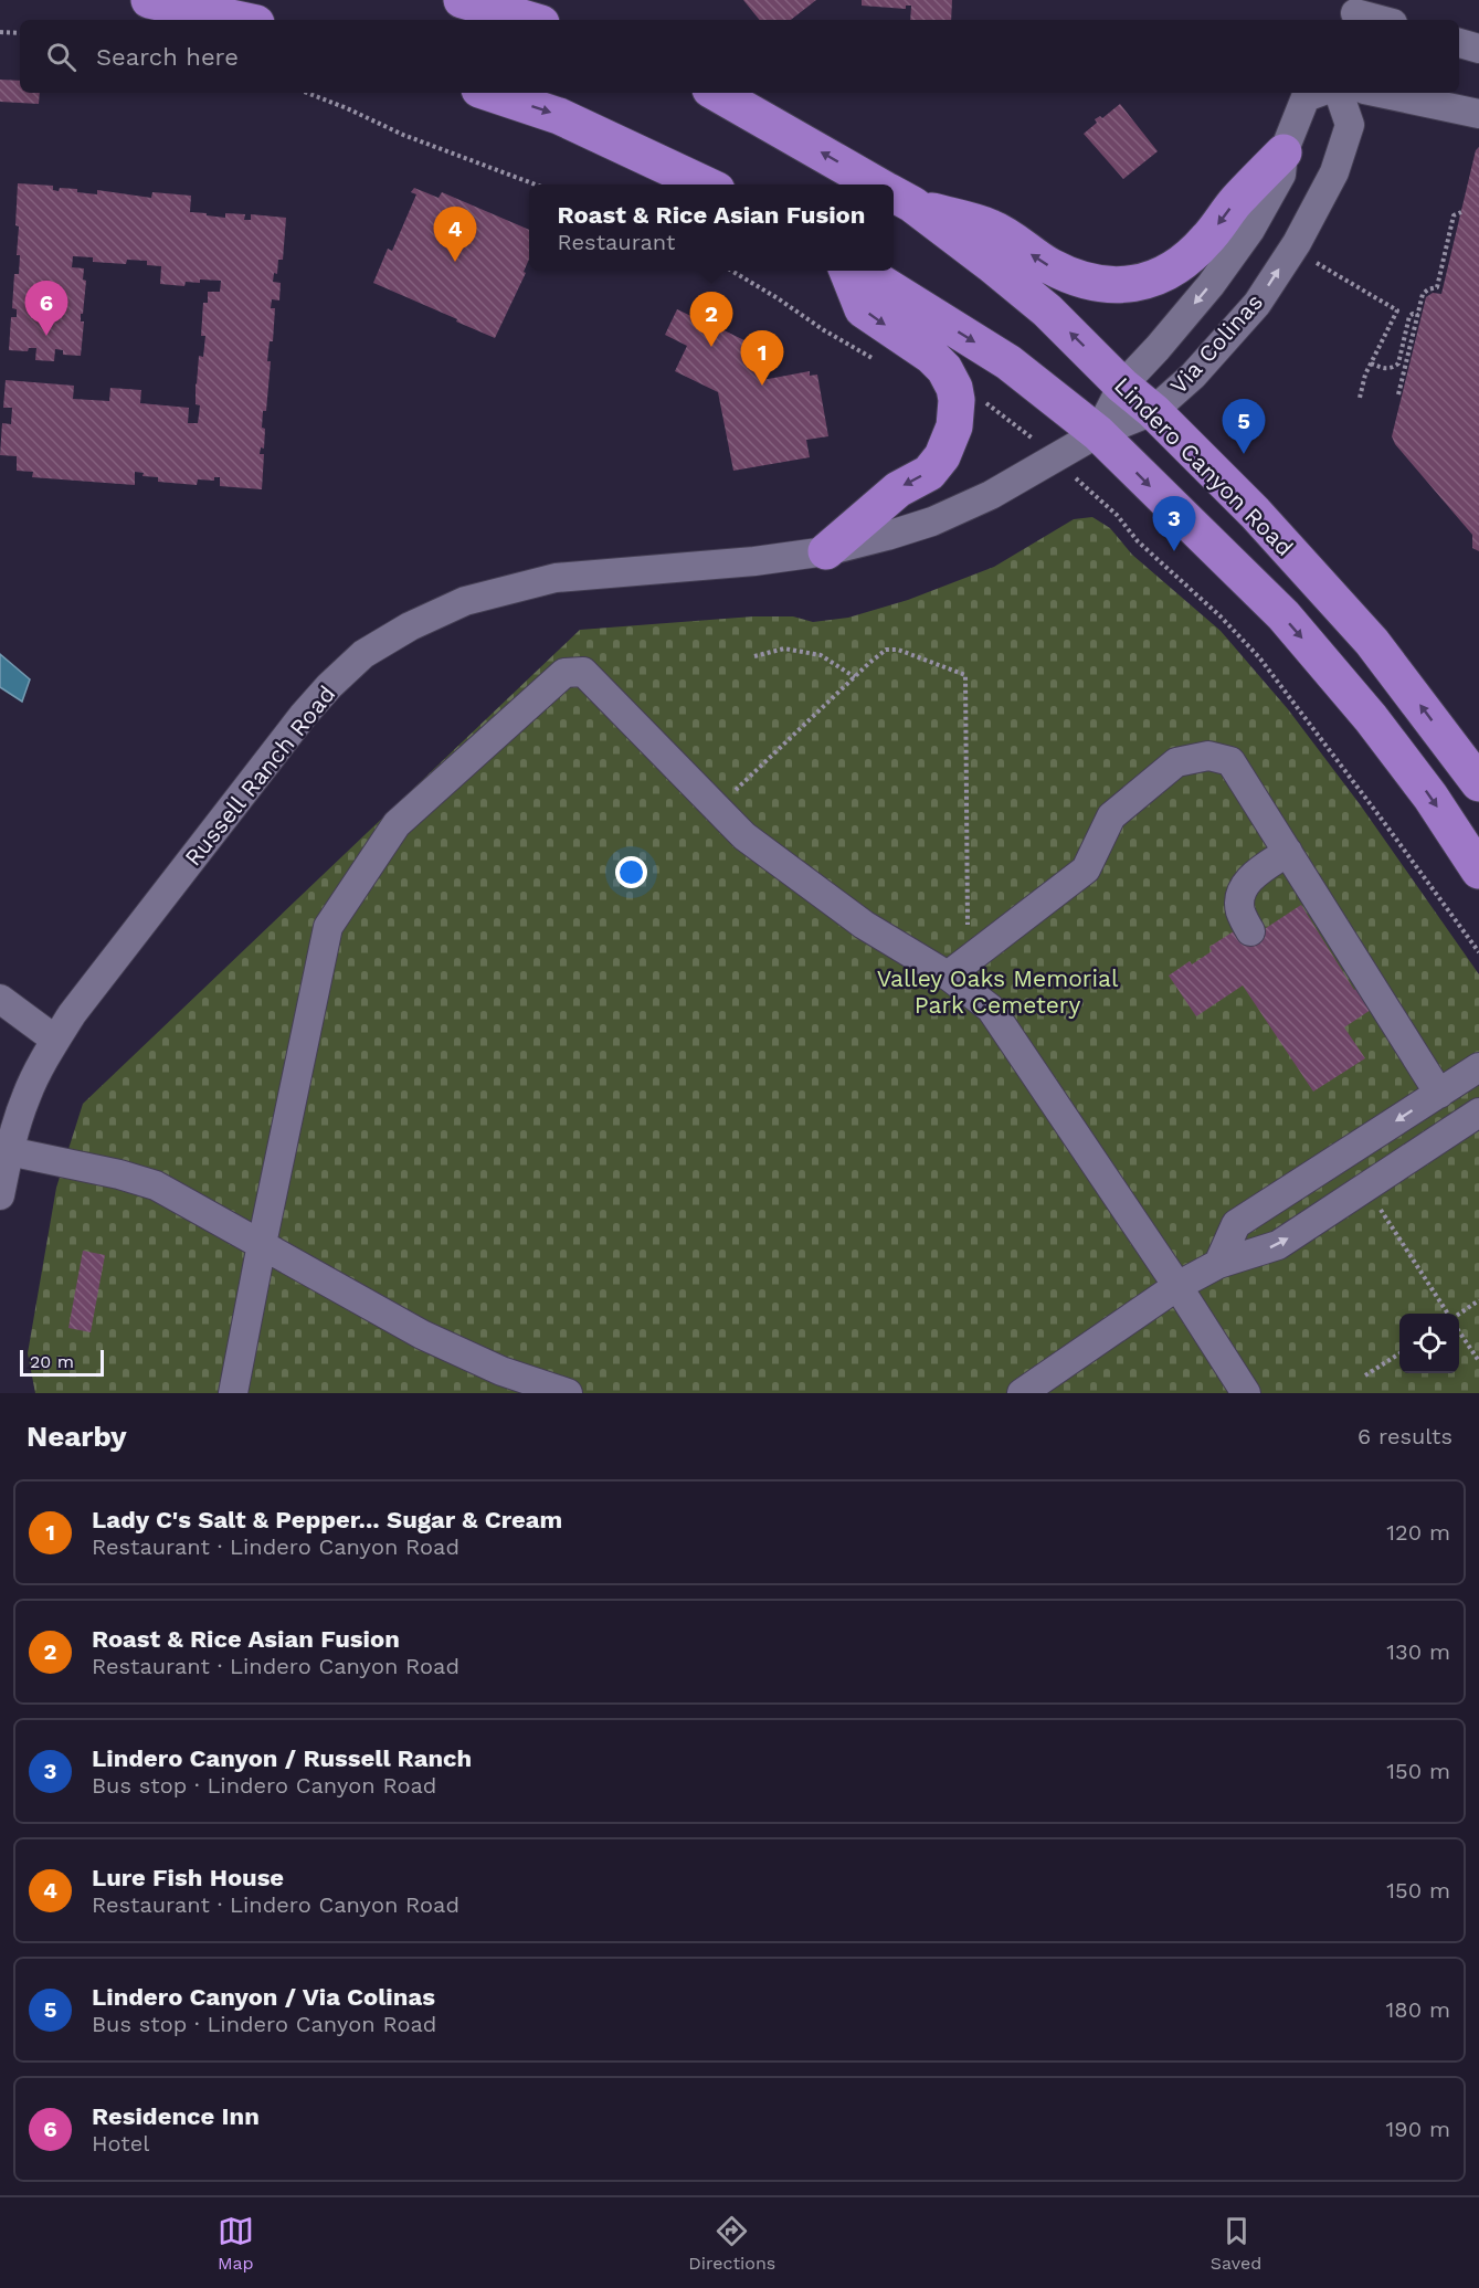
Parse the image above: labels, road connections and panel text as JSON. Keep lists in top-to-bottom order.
{
  "streets": {
    "main road": ["Lindero Canyon Road"],
    "street": ["Via Colinas", "Russell Ranch Road"]
  },
  "crossings": [
    ["Via Colinas", "Lindero Canyon Road"],
    ["Via Colinas", "Russell Ranch Road"]
  ],
  "parks": ["Valley Oaks Memorial Park Cemetery"],
  "scale_bar": "20 m",
  "page": {
    "search": "Search here",
    "popup": ["Roast & Rice Asian Fusion", "Restaurant"],
    "pins": [
      "4",
      "6",
      "2",
      "1",
      "5",
      "3"
    ],
    "scale": "20 m",
    "heading": ["Nearby", "6 results"],
    "list": [
      {
        "mark": "1",
        "name": "Lady C's Salt & Pepper... Sugar & Cream",
        "note": "Restaurant · Lindero Canyon Road",
        "value": "120 m"
      },
      {
        "mark": "2",
        "name": "Roast & Rice Asian Fusion",
        "note": "Restaurant · Lindero Canyon Road",
        "value": "130 m"
      },
      {
        "mark": "3",
        "name": "Lindero Canyon / Russell Ranch",
        "note": "Bus stop · Lindero Canyon Road",
        "value": "150 m"
      },
      {
        "mark": "4",
        "name": "Lure Fish House",
        "note": "Restaurant · Lindero Canyon Road",
        "value": "150 m"
      },
      {
        "mark": "5",
        "name": "Lindero Canyon / Via Colinas",
        "note": "Bus stop · Lindero Canyon Road",
        "value": "180 m"
      },
      {
        "mark": "6",
        "name": "Residence Inn",
        "note": "Hotel",
        "value": "190 m"
      }
    ],
    "nav": ["Map", "Directions", "Saved"]
  }
}
